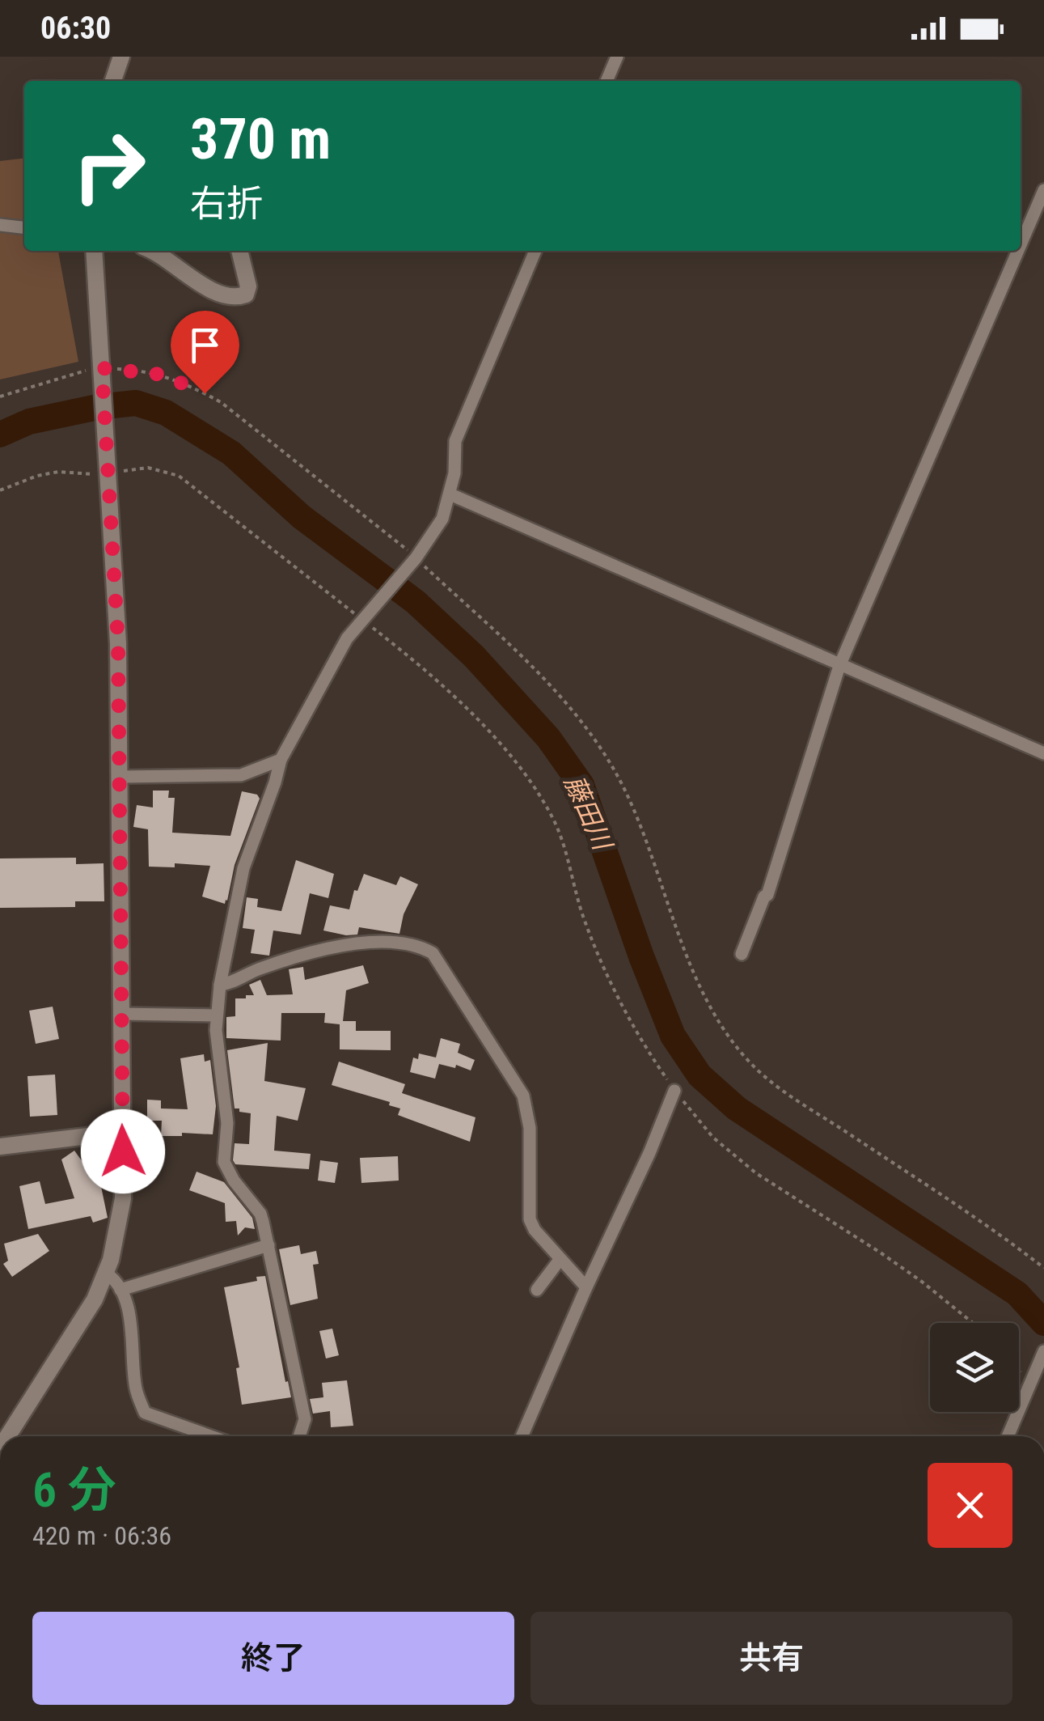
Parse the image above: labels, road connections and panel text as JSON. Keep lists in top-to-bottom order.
{
  "water": ["藤田川"],
  "page": {
    "status": "06:30",
    "turn": ["370 m", "右折"],
    "heading": ["6 分", "420 m · 06:36"],
    "buttons": ["終了", "共有"]
  }
}
